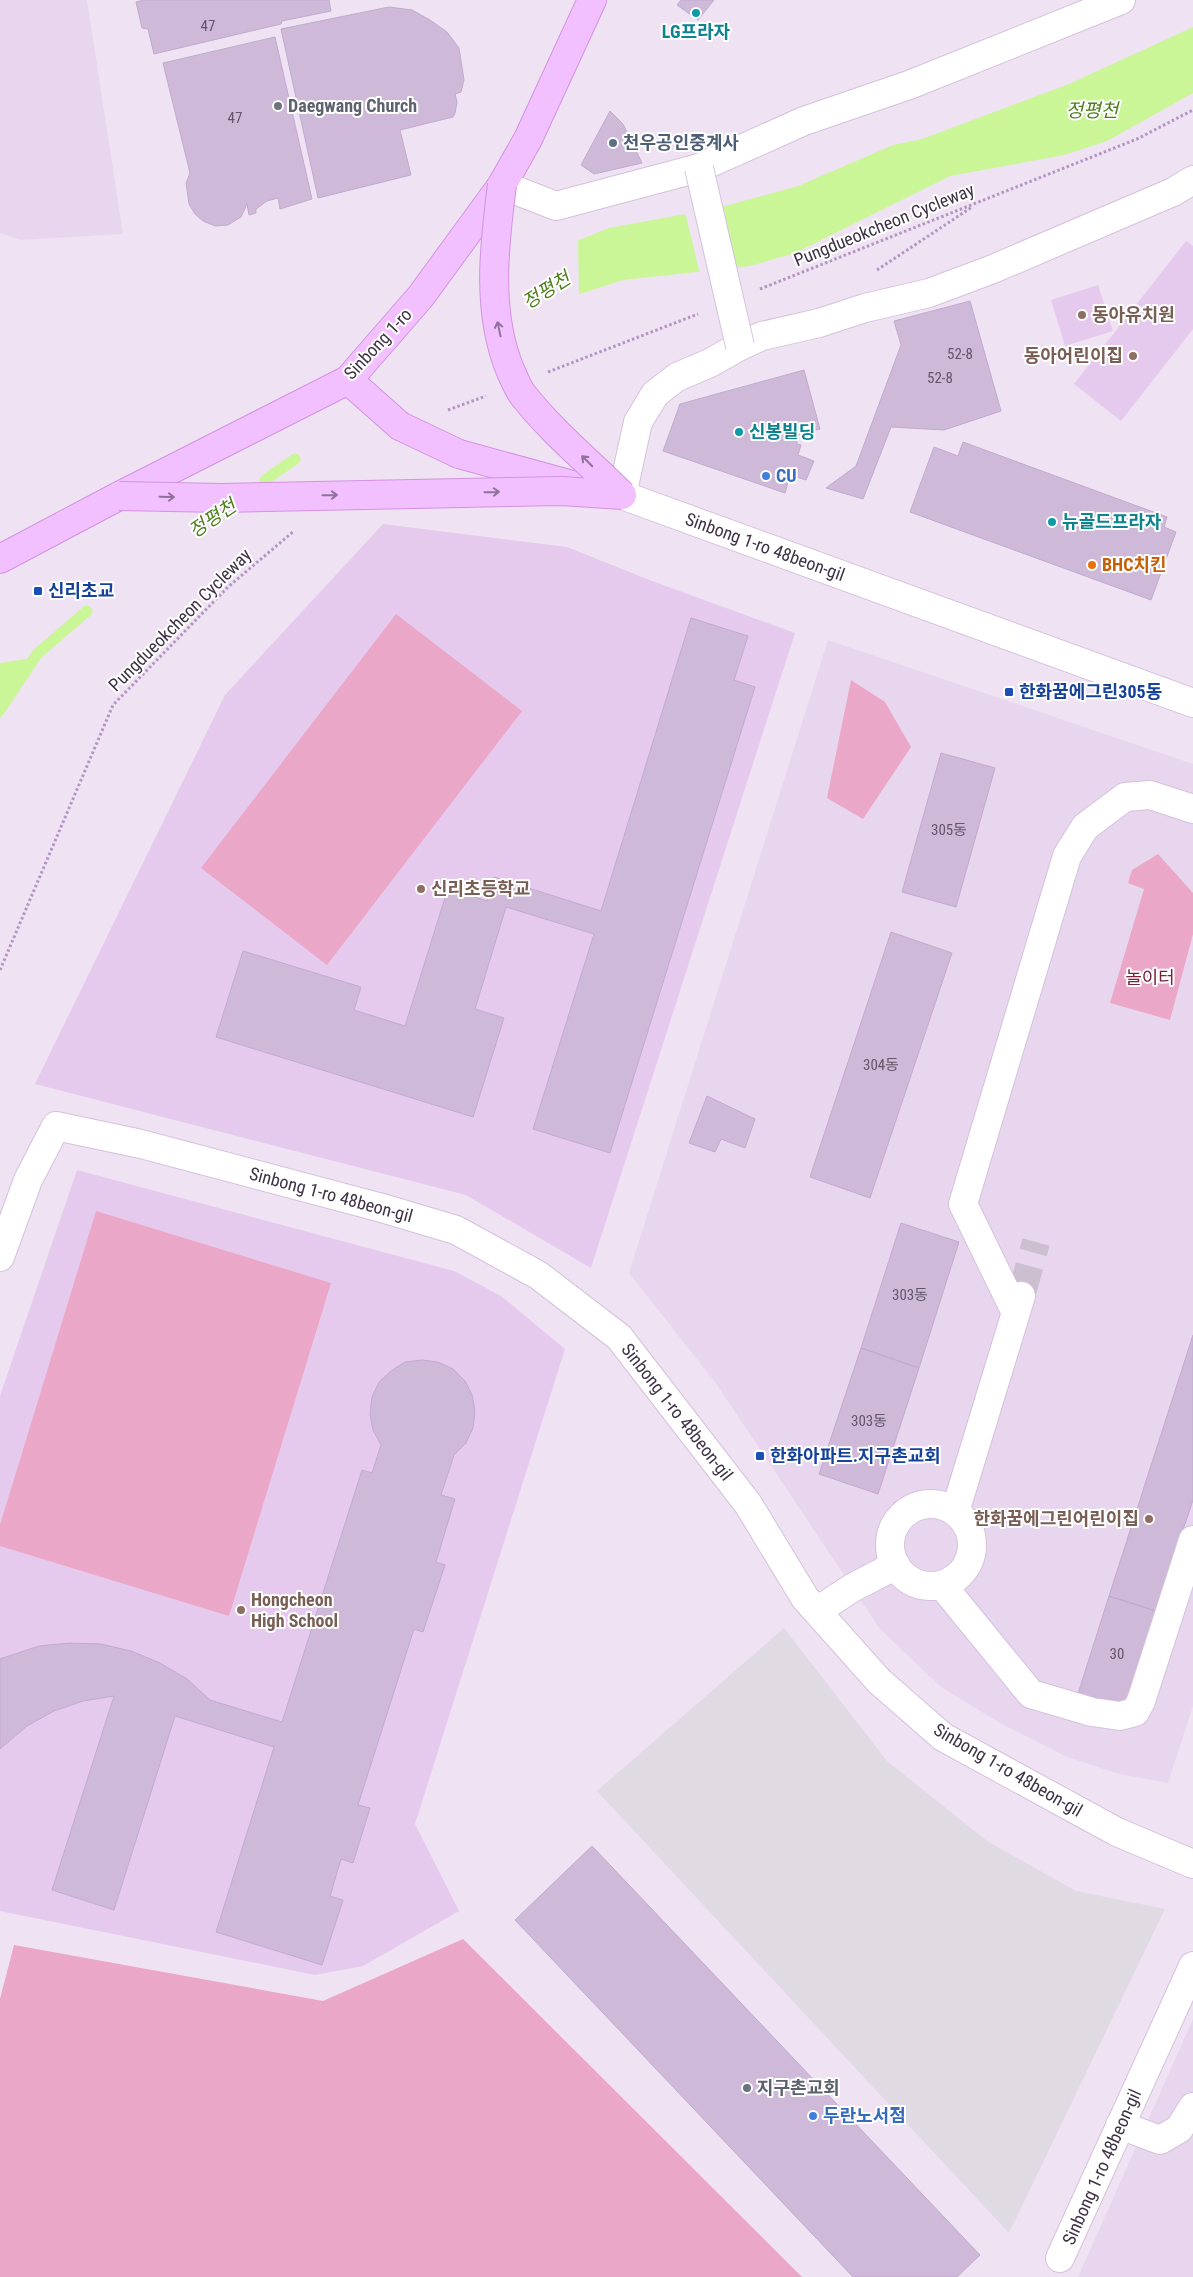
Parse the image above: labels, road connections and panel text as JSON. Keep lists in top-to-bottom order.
{
  "streets": {
    "street": ["Sinbong 1-ro", "Sinbong 1-ro 48beon-gil"],
    "path": ["Pungdueokcheon Cycleway"]
  },
  "crossings": [
    ["Sinbong 1-ro", "Sinbong 1-ro 48beon-gil"]
  ],
  "water": ["정평천"],
  "parks": ["놀이터"],
  "places": {
    "other": [
      "LG프라자",
      "Daegwang Church",
      "천우공인중계사",
      "동아유치원",
      "동아어린이집",
      "신봉빌딩",
      "CU",
      "뉴골드프라자",
      "BHC치킨",
      "신리초등학교",
      "한화꿈에그린어린이집",
      "Hongcheon High School",
      "지구촌교회",
      "두란노서점"
    ],
    "transit": ["신리초교", "한화꿈에그린305동", "한화아파트.지구촌교회"]
  },
  "house_numbers": [
    "47",
    "47",
    "52-8",
    "52-8",
    "305동",
    "304동",
    "303동",
    "303동",
    "30"
  ]
}
